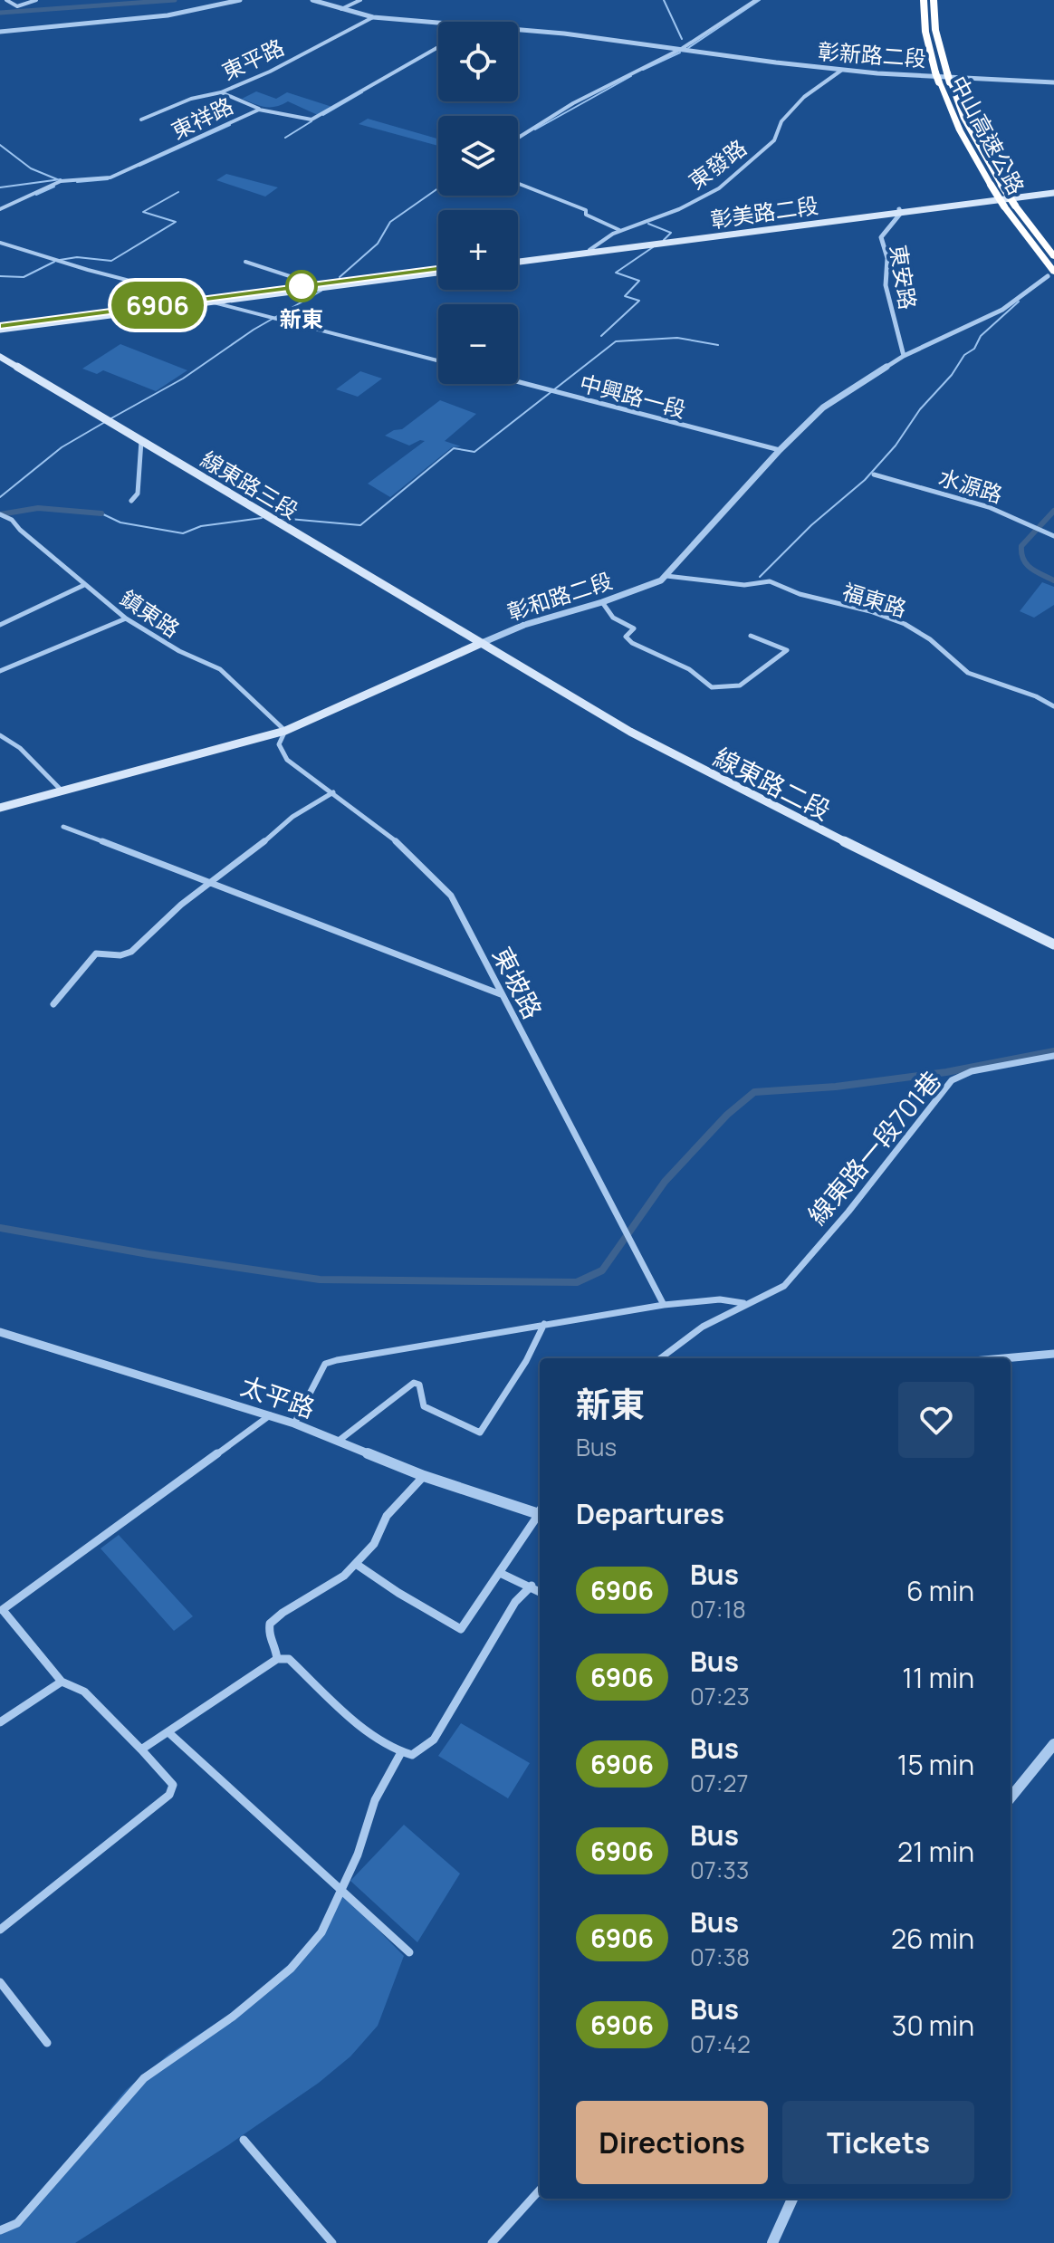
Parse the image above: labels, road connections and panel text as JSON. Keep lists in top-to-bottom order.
{
  "streets": {
    "highway": ["中山高速公路"],
    "main road": [
      "彰美路二段",
      "線東路三段",
      "彰和路二段",
      "線東路二段"
    ],
    "street": [
      "彰新路二段",
      "東平路",
      "東祥路",
      "東發路",
      "東安路",
      "中興路一段",
      "水源路",
      "福東路",
      "鎮東路",
      "東坡路",
      "線東路一段701巷",
      "太平路"
    ]
  },
  "crossings": [
    ["彰新路二段", "東平路"],
    ["彰新路二段", "東發路"],
    ["中山高速公路", "彰和路二段"],
    ["東發路", "彰美路二段"],
    ["彰美路二段", "東安路"],
    ["東安路", "彰和路二段"],
    ["中興路一段", "彰和路二段"],
    ["線東路三段", "彰和路二段"],
    ["線東路三段", "線東路二段"],
    ["彰和路二段", "福東路"],
    ["彰和路二段", "鎮東路"],
    ["彰和路二段", "線東路二段"],
    ["彰和路二段", "東坡路"],
    ["鎮東路", "東坡路"]
  ],
  "places": ["新東"],
  "lines": ["bus line 6906"],
  "page": {
    "on_map": "6906",
    "map_buttons": ["+", "−"],
    "heading": [
      ["新東", "Bus"],
      "Departures"
    ],
    "list": [
      {
        "mark": "6906",
        "name": "Bus",
        "note": "07:18",
        "value": "6 min"
      },
      {
        "mark": "6906",
        "name": "Bus",
        "note": "07:23",
        "value": "11 min"
      },
      {
        "mark": "6906",
        "name": "Bus",
        "note": "07:27",
        "value": "15 min"
      },
      {
        "mark": "6906",
        "name": "Bus",
        "note": "07:33",
        "value": "21 min"
      },
      {
        "mark": "6906",
        "name": "Bus",
        "note": "07:38",
        "value": "26 min"
      },
      {
        "mark": "6906",
        "name": "Bus",
        "note": "07:42",
        "value": "30 min"
      }
    ],
    "buttons": ["Directions", "Tickets"]
  }
}
